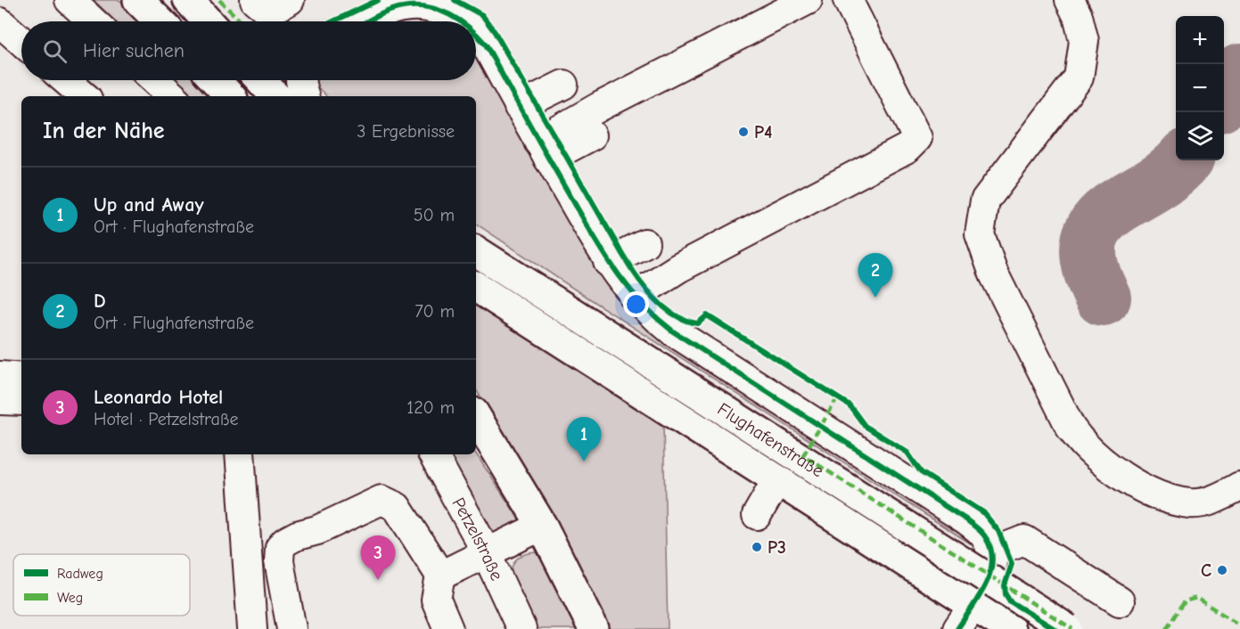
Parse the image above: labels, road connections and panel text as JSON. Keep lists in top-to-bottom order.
{
  "streets": {
    "main road": ["Flughafenstraße"],
    "street": ["Petzelstraße"]
  },
  "places": ["P4", "P3", "C"],
  "legend": ["Radweg", "Weg"],
  "page": {
    "map_buttons": ["+", "−"],
    "search": "Hier suchen",
    "heading": ["In der Nähe", "3 Ergebnisse"],
    "list": [
      {
        "mark": "1",
        "name": "Up and Away",
        "note": "Ort · Flughafenstraße",
        "value": "50 m"
      },
      {
        "mark": "2",
        "name": "D",
        "note": "Ort · Flughafenstraße",
        "value": "70 m"
      },
      {
        "mark": "3",
        "name": "Leonardo Hotel",
        "note": "Hotel · Petzelstraße",
        "value": "120 m"
      }
    ],
    "pins": ["2", "1", "3"]
  }
}
